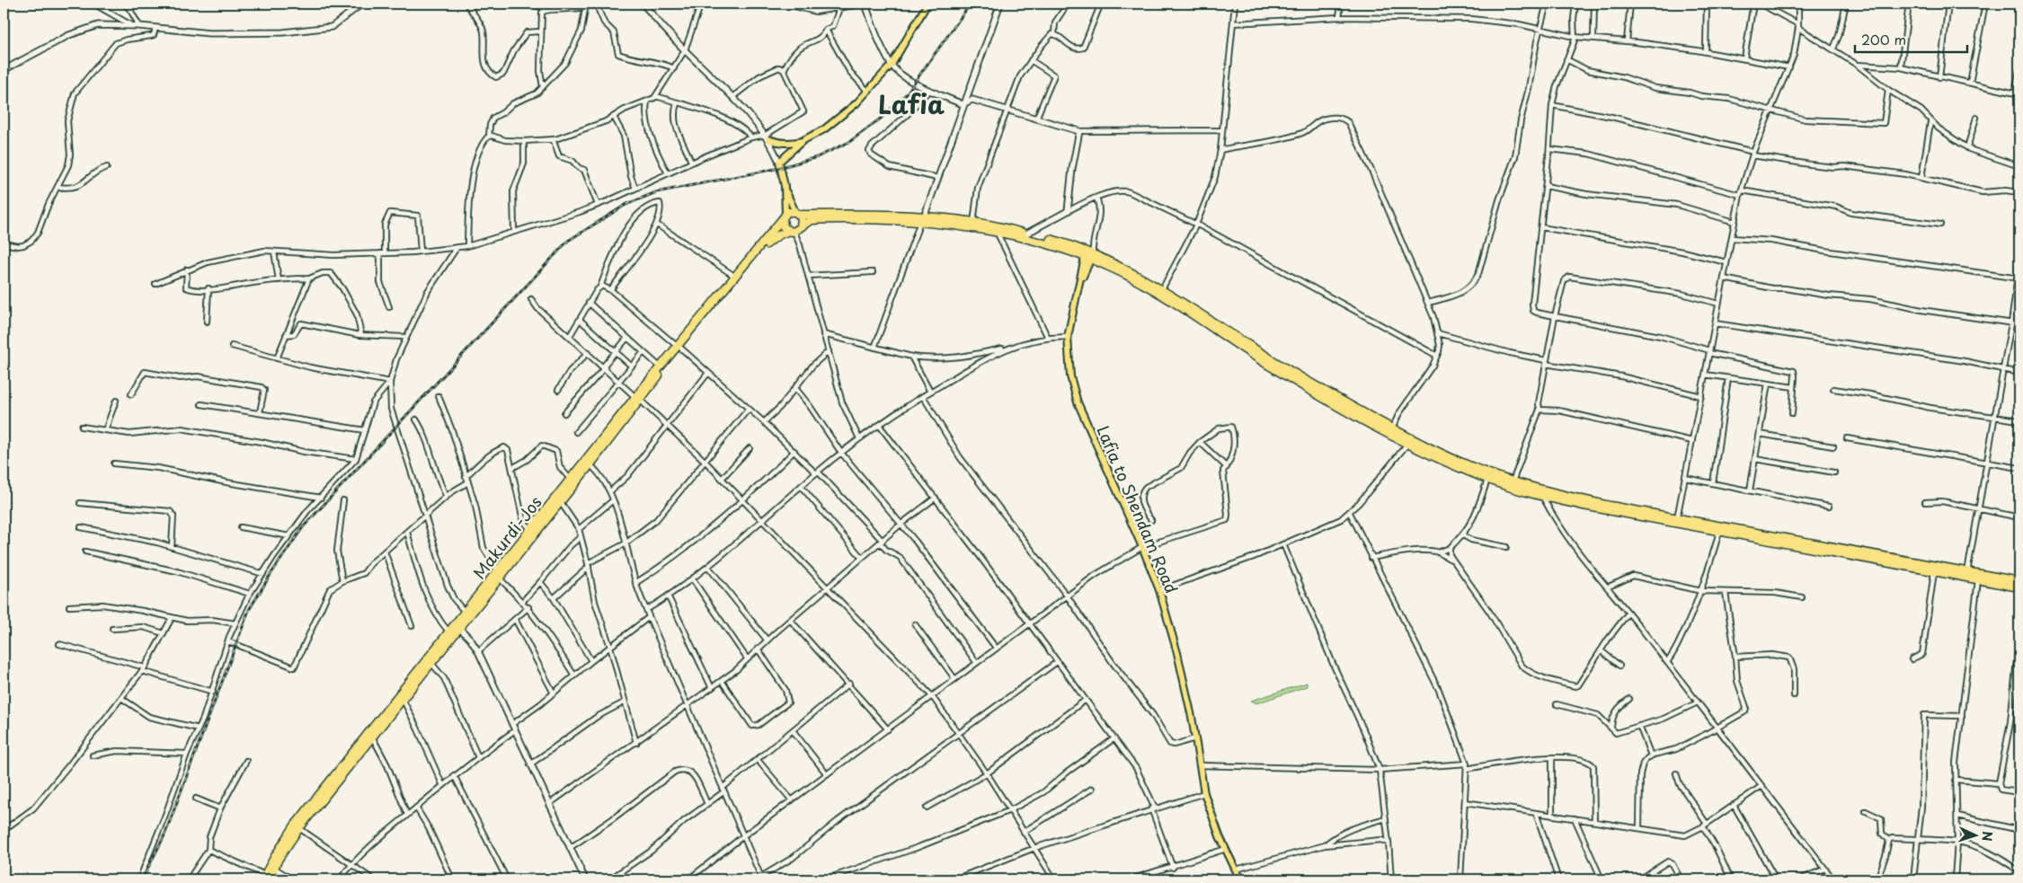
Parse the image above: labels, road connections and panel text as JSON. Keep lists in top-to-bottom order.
{
  "streets": {
    "highway": ["Makurdi-Jos"],
    "main road": ["Lafia to Shendam Road"]
  },
  "districts": ["Lafia"],
  "scale_bar": "200 m",
  "north": "right"
}
